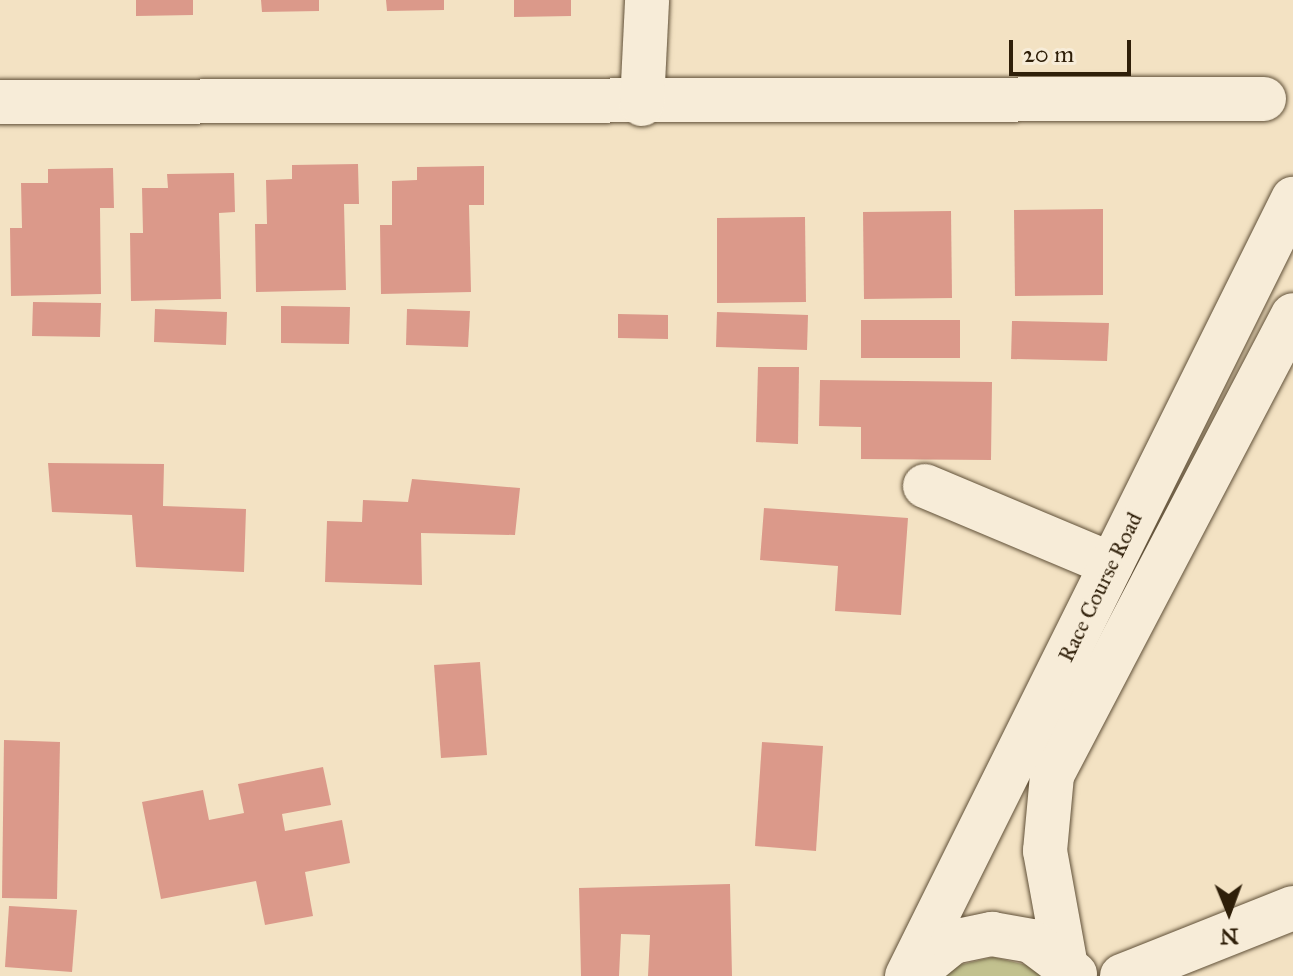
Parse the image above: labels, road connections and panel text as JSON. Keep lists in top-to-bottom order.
{
  "streets": {
    "street": ["Race Course Road"]
  },
  "scale_bar": "20 m",
  "north": "bottom"
}
